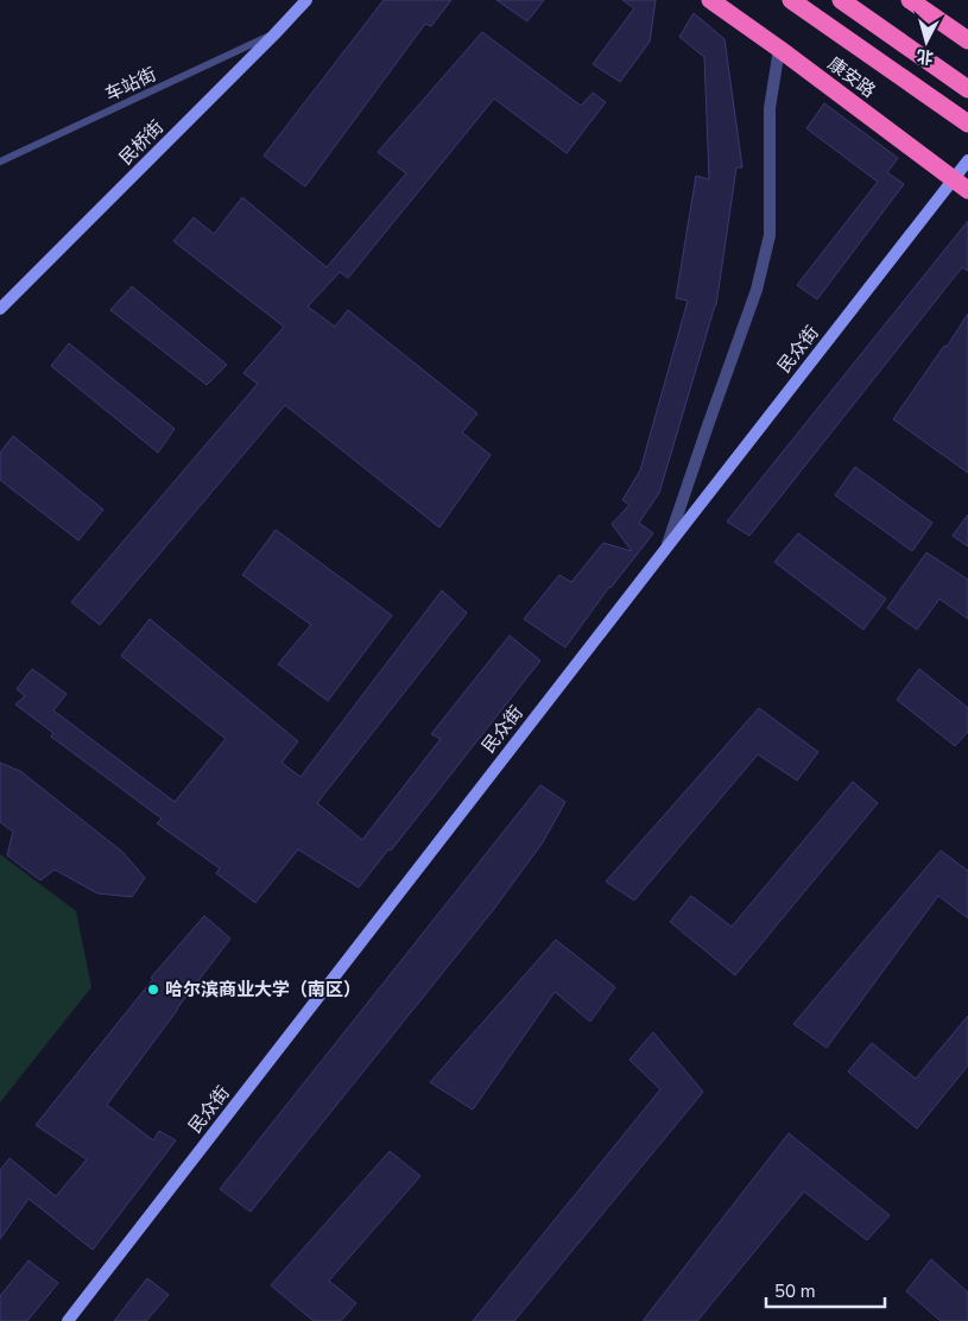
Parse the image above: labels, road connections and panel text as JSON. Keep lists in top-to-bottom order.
{
  "streets": {
    "highway": ["康安路"],
    "main road": ["民桥街", "民众街"],
    "lane": ["车站街"]
  },
  "crossings": [
    ["康安路", "民众街"],
    ["车站街", "民桥街"]
  ],
  "places": ["哈尔滨商业大学（南区）"],
  "scale_bar": "50 m",
  "north": "bottom"
}
